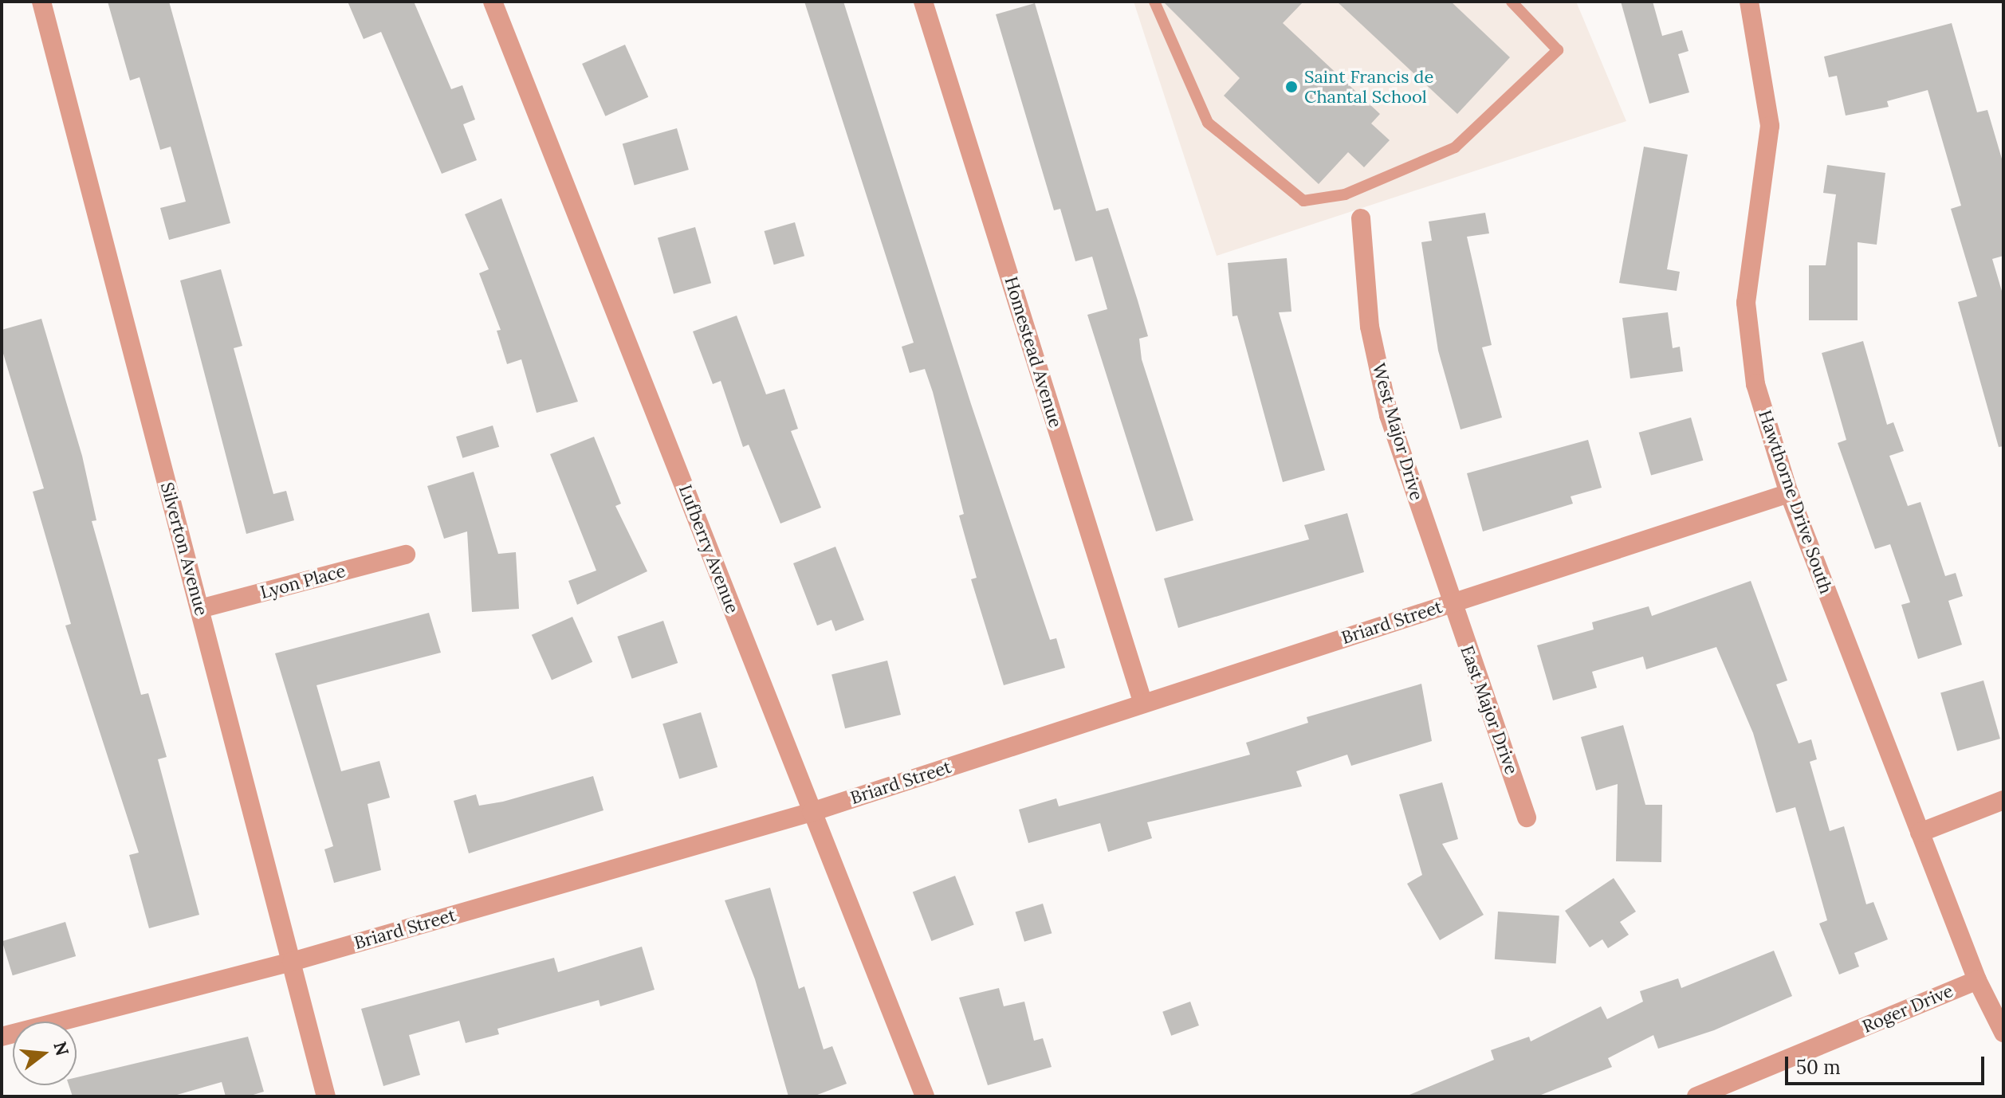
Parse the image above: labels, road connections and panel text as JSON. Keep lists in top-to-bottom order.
{
  "streets": {
    "street": [
      "Homestead Avenue",
      "West Major Drive",
      "Hawthorne Drive South",
      "Silverton Avenue",
      "Lufberry Avenue",
      "Lyon Place",
      "Briard Street",
      "East Major Drive",
      "Roger Drive"
    ]
  },
  "crossings": [
    ["Homestead Avenue", "Briard Street"],
    ["West Major Drive", "Briard Street"],
    ["West Major Drive", "East Major Drive"],
    ["Hawthorne Drive South", "Briard Street"],
    ["Hawthorne Drive South", "Roger Drive"],
    ["Silverton Avenue", "Lyon Place"],
    ["Silverton Avenue", "Briard Street"],
    ["Lufberry Avenue", "Briard Street"],
    ["Briard Street", "East Major Drive"]
  ],
  "places": ["Saint Francis de Chantal School"],
  "scale_bar": "50 m",
  "north": "right"
}
